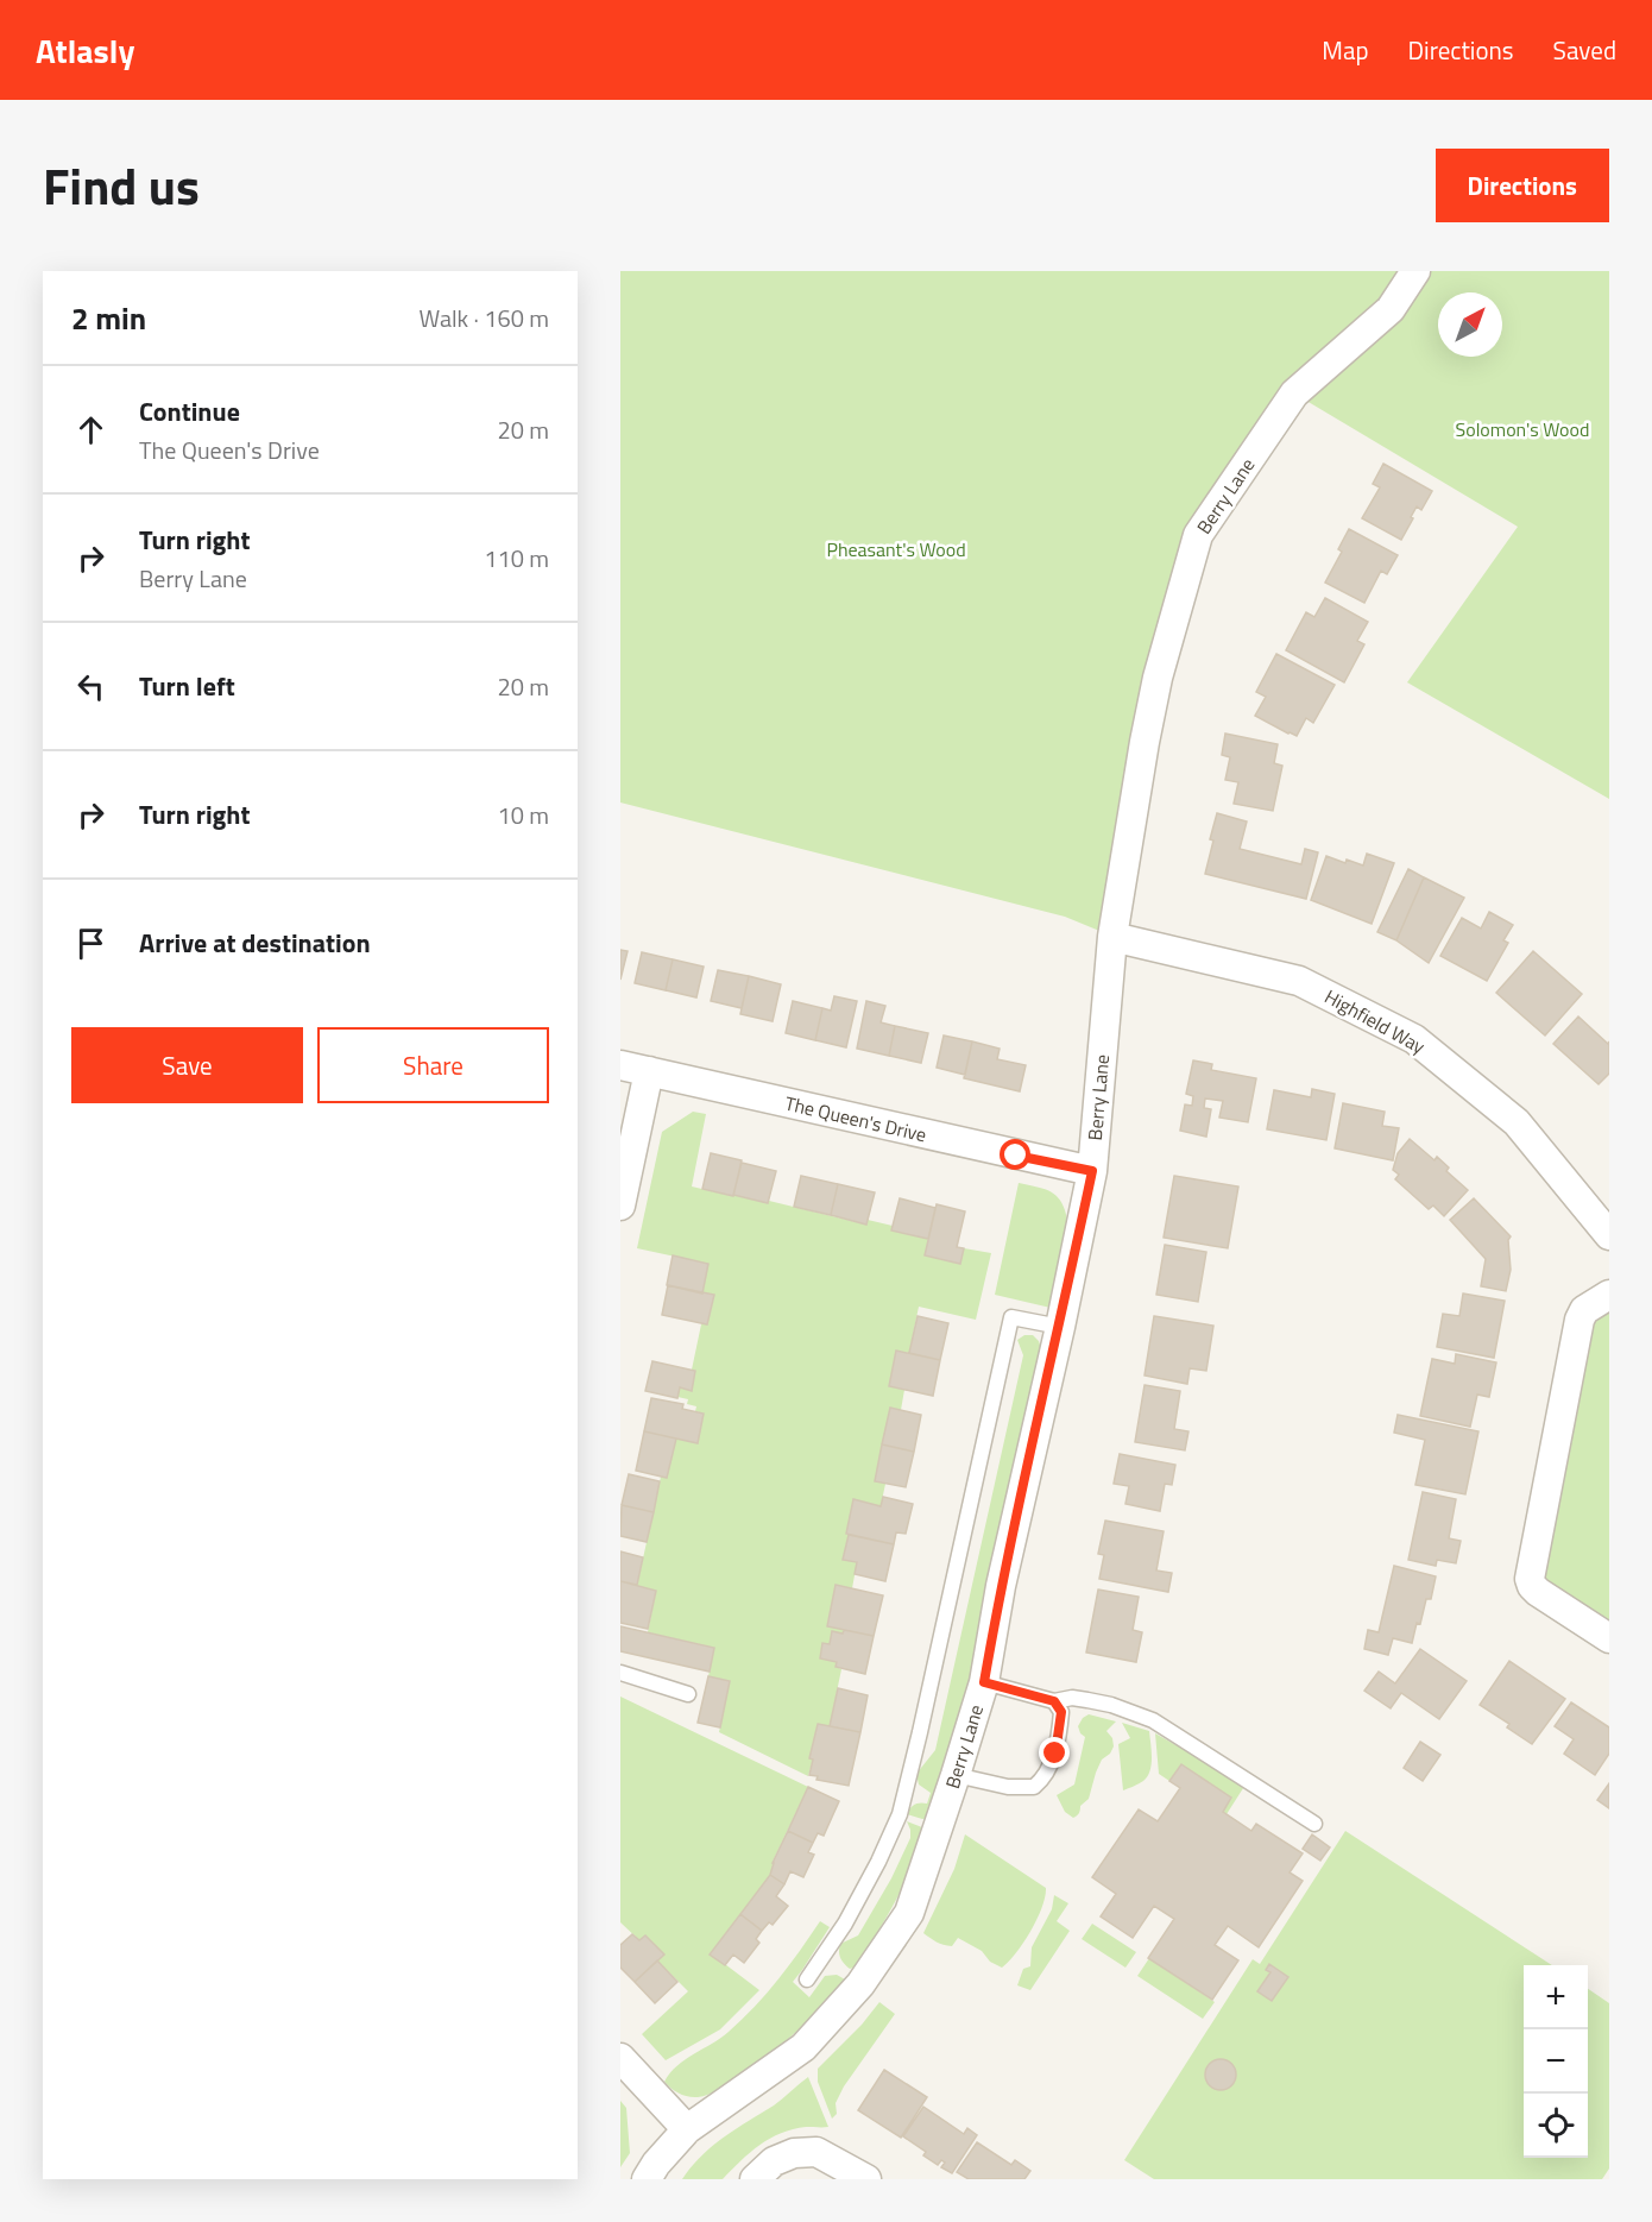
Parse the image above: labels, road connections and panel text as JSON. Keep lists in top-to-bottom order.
{
  "streets": {
    "street": ["Berry Lane", "Highfield Way", "The Queen's Drive"]
  },
  "crossings": [
    ["Berry Lane", "Highfield Way"],
    ["Berry Lane", "The Queen's Drive"]
  ],
  "parks": ["Solomon's Wood", "Pheasant's Wood"],
  "north": "top right",
  "page": {
    "header": "Atlasly",
    "nav": ["Map", "Directions", "Saved"],
    "title": "Find us",
    "buttons": [
      "Directions",
      ["Save", "Share"]
    ],
    "heading": ["2 min", "Walk · 160 m"],
    "list": [
      ["Continue", "The Queen's Drive", "20 m"],
      ["Turn right", "Berry Lane", "110 m"],
      ["Turn left", "20 m"],
      ["Turn right", "10 m"],
      "Arrive at destination"
    ],
    "map_buttons": ["+", "−"]
  }
}
